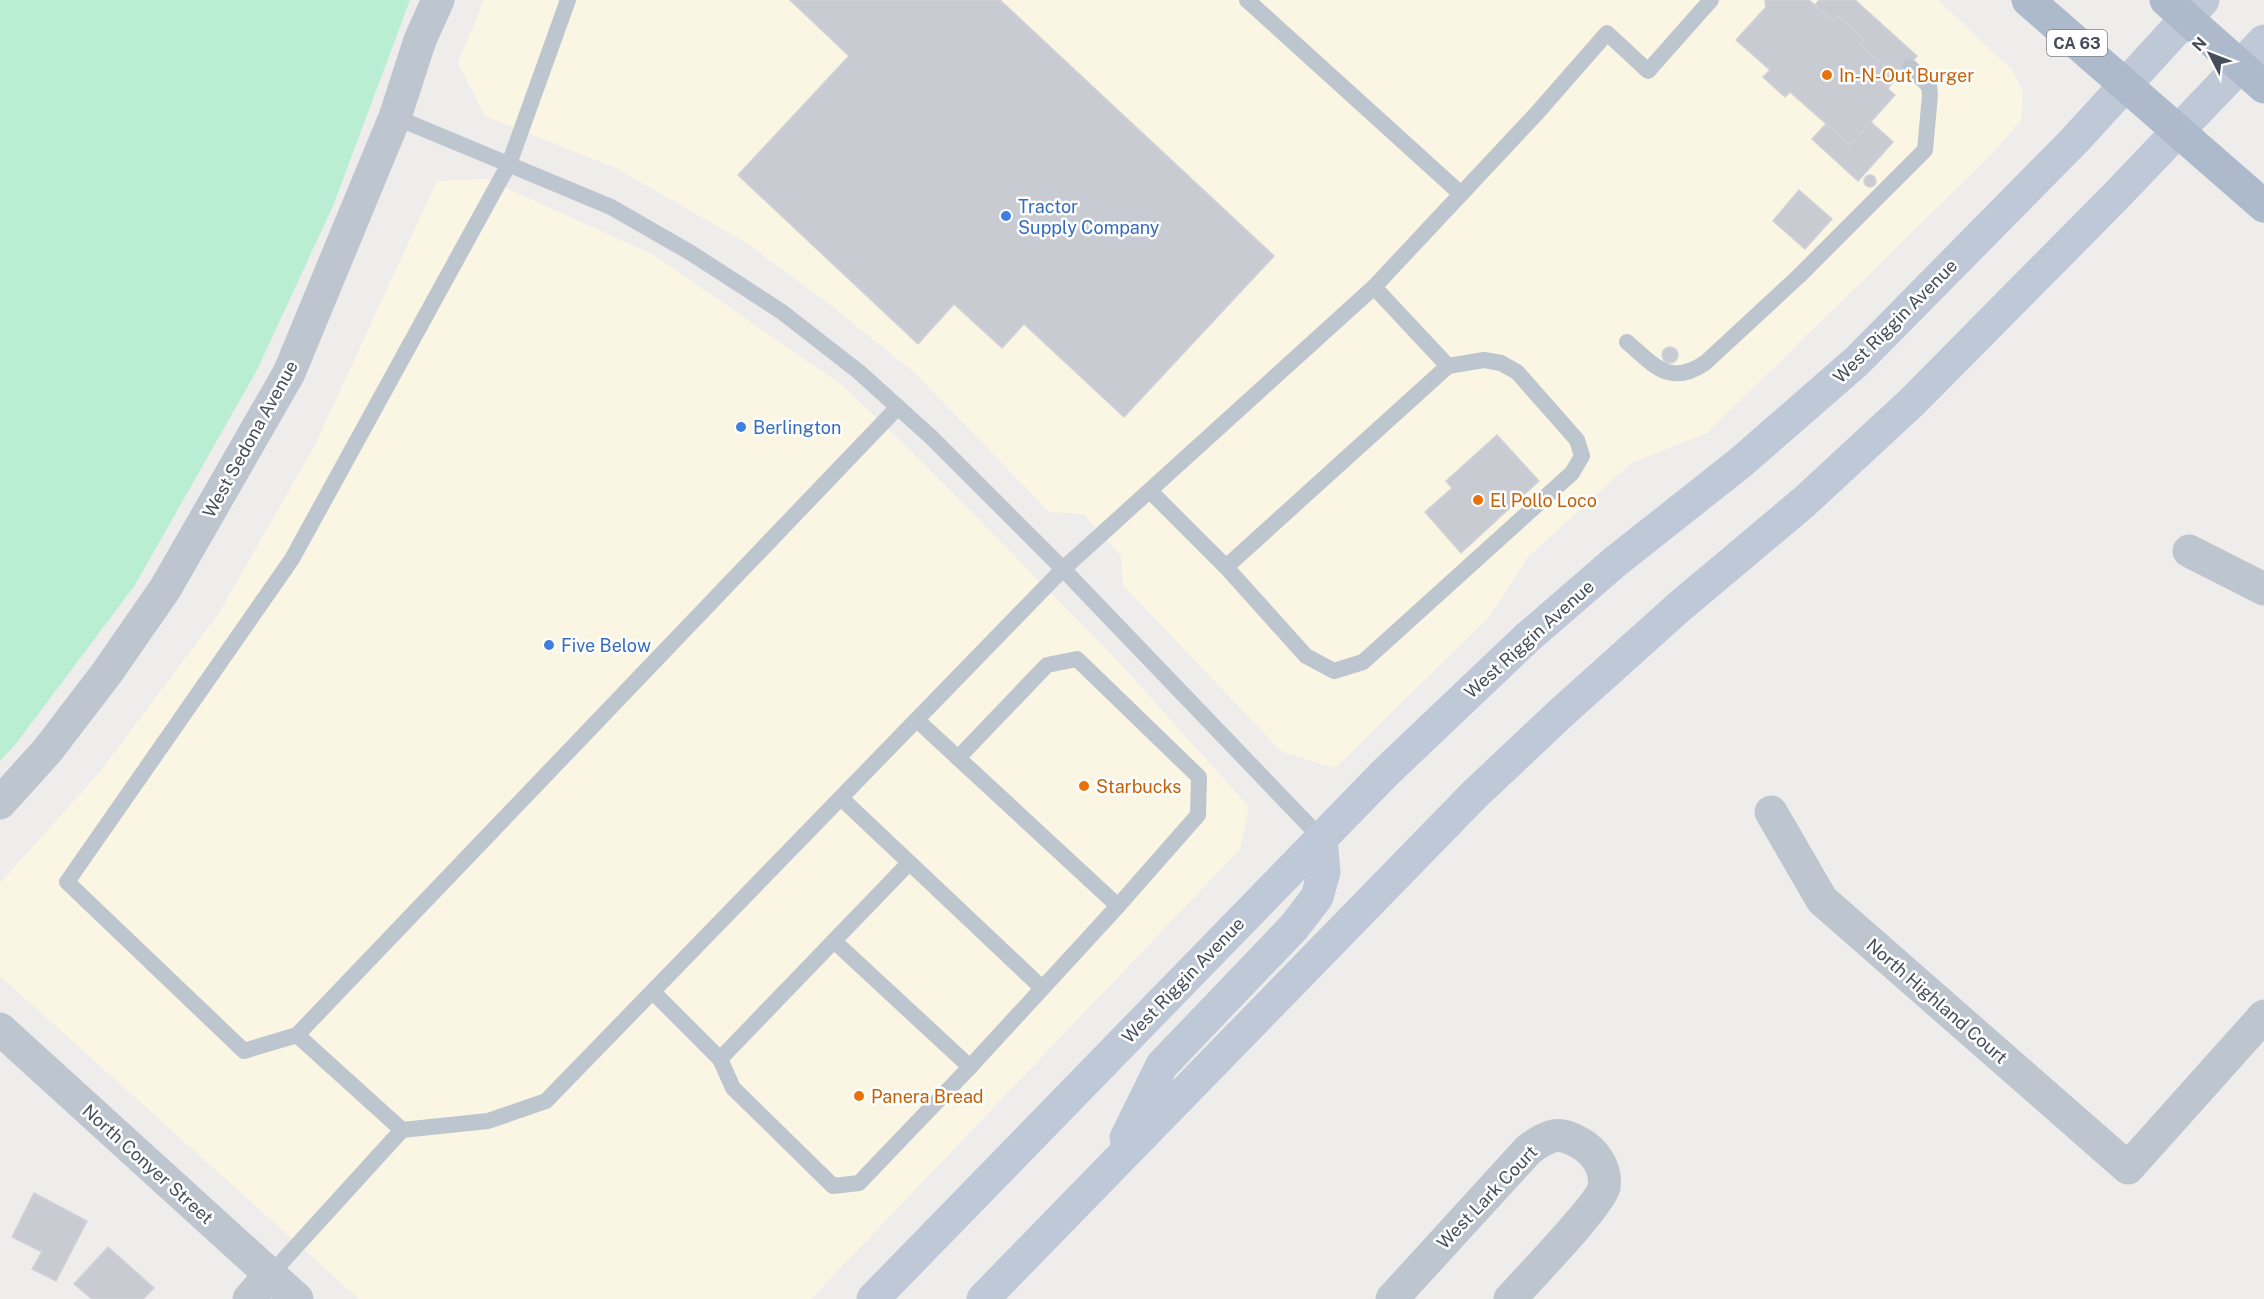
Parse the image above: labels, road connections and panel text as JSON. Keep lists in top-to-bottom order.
{
  "streets": {
    "main road": ["CA 63", "West Riggin Avenue"],
    "street": [
      "West Sedona Avenue",
      "North Highland Court",
      "North Conyer Street",
      "West Lark Court"
    ]
  },
  "crossings": [
    ["CA 63", "West Riggin Avenue"]
  ],
  "places": [
    "In-N-Out Burger",
    "Tractor Supply Company",
    "Berlington",
    "El Pollo Loco",
    "Five Below",
    "Starbucks",
    "Panera Bread"
  ],
  "north": "top left"
}
